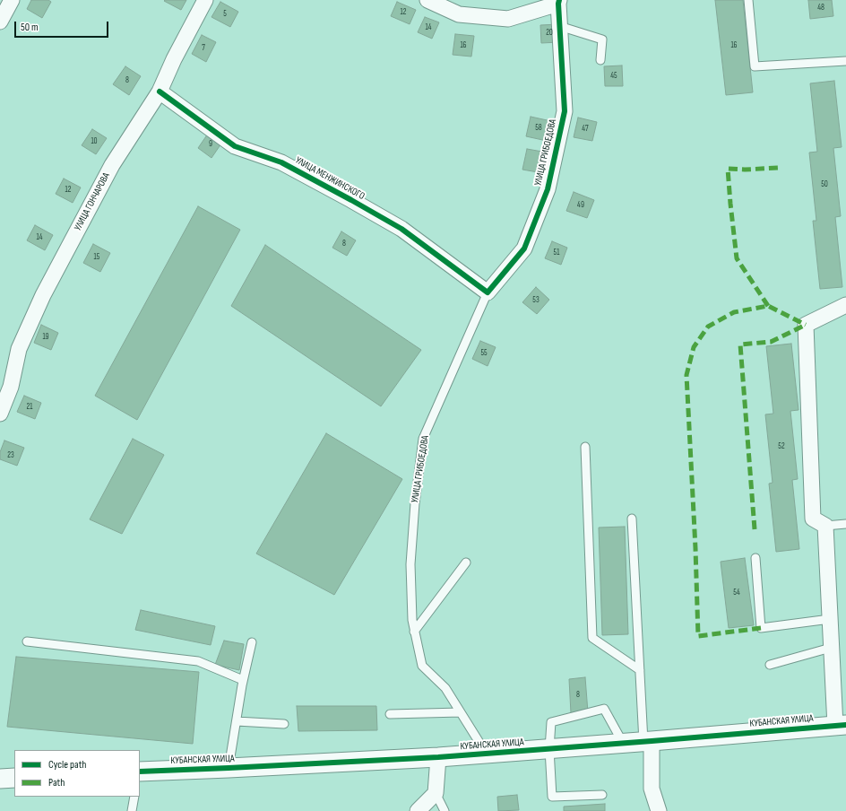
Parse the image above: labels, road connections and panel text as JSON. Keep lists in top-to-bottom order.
{
  "streets": {
    "street": [
      "УЛИЦА ГРИБОЕДОВА",
      "УЛИЦА МЕНЖИНСКОГО",
      "УЛИЦА ГОНЧАРОВА",
      "КУБАНСКАЯ УЛИЦА"
    ]
  },
  "crossings": [
    ["УЛИЦА ГРИБОЕДОВА", "УЛИЦА МЕНЖИНСКОГО"],
    ["УЛИЦА ГРИБОЕДОВА", "КУБАНСКАЯ УЛИЦА"],
    ["УЛИЦА МЕНЖИНСКОГО", "УЛИЦА ГОНЧАРОВА"]
  ],
  "house_numbers": [
    "48",
    "12",
    "5",
    "14",
    "20",
    "16",
    "16",
    "7",
    "45",
    "8",
    "58",
    "47",
    "10",
    "9",
    "50",
    "12",
    "49",
    "14",
    "8",
    "51",
    "15",
    "53",
    "19",
    "55",
    "21",
    "52",
    "23",
    "54",
    "8"
  ],
  "legend": ["Cycle path", "Path"],
  "scale_bar": "50 m"
}
